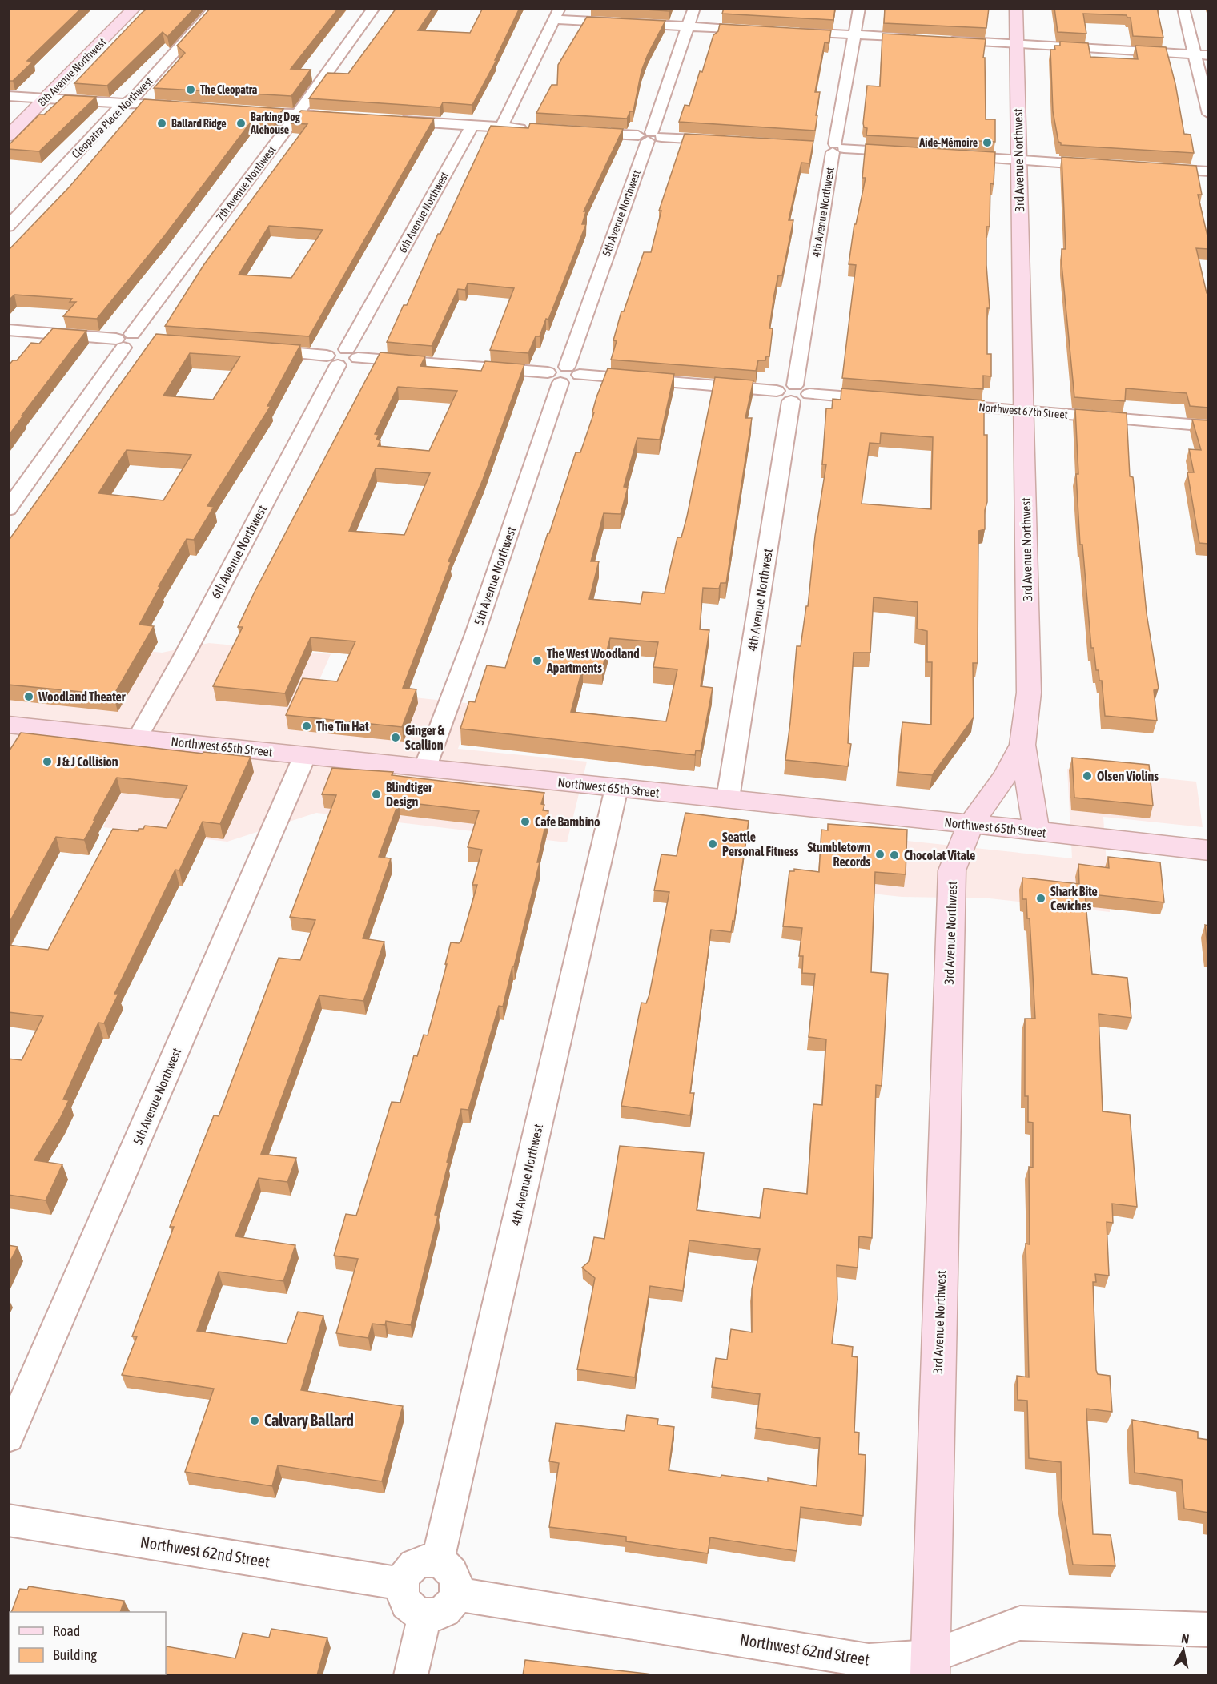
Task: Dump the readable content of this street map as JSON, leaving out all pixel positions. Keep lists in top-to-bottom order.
{
  "streets": {
    "street": [
      "8th Avenue Northwest",
      "Cleopatra Place Northwest",
      "3rd Avenue Northwest",
      "7th Avenue Northwest",
      "6th Avenue Northwest",
      "4th Avenue Northwest",
      "5th Avenue Northwest",
      "Northwest 67th Street",
      "Northwest 65th Street",
      "Northwest 62nd Street"
    ]
  },
  "crossings": [
    ["3rd Avenue Northwest", "Northwest 67th Street"],
    ["3rd Avenue Northwest", "Northwest 65th Street"],
    ["3rd Avenue Northwest", "Northwest 62nd Street"],
    ["6th Avenue Northwest", "Northwest 65th Street"],
    ["4th Avenue Northwest", "Northwest 65th Street"],
    ["4th Avenue Northwest", "Northwest 62nd Street"],
    ["5th Avenue Northwest", "Northwest 65th Street"]
  ],
  "places": [
    "The Cleopatra",
    "Ballard Ridge",
    "Barking Dog Alehouse",
    "Aide-Mémoire",
    "The West Woodland Apartments",
    "Woodland Theater",
    "The Tin Hat",
    "Ginger & Scallion",
    "J & J Collision",
    "Olsen Violins",
    "Blindtiger Design",
    "Cafe Bambino",
    "Seattle Personal Fitness",
    "Stumbletown Records",
    "Chocolat Vitale",
    "Shark Bite Ceviches",
    "Calvary Ballard"
  ],
  "legend": ["Road", "Building"],
  "north": "top"
}
